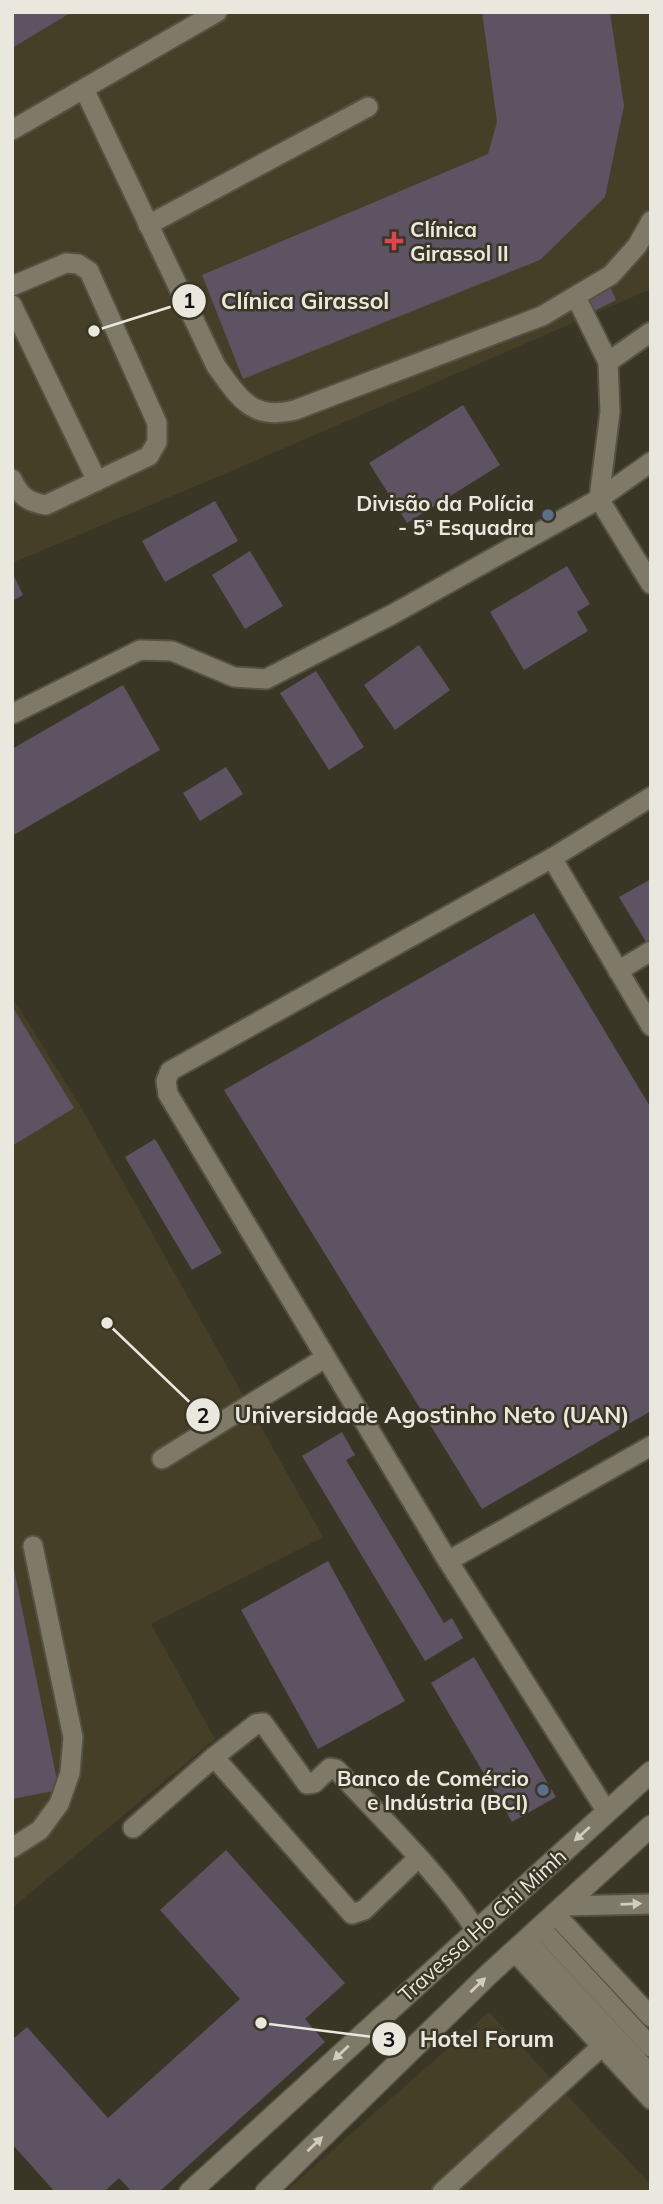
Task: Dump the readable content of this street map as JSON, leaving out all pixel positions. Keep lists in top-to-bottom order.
{
  "streets": {
    "street": ["Travessa Ho Chi Mimh"]
  },
  "places": {
    "health": ["Clínica Girassol II"],
    "other": [
      "Clínica Girassol",
      "Divisão da Polícia - 5ª Esquadra",
      "Universidade Agostinho Neto (UAN)",
      "Banco de Comércio e Indústria (BCI)",
      "Hotel Forum"
    ]
  }
}
